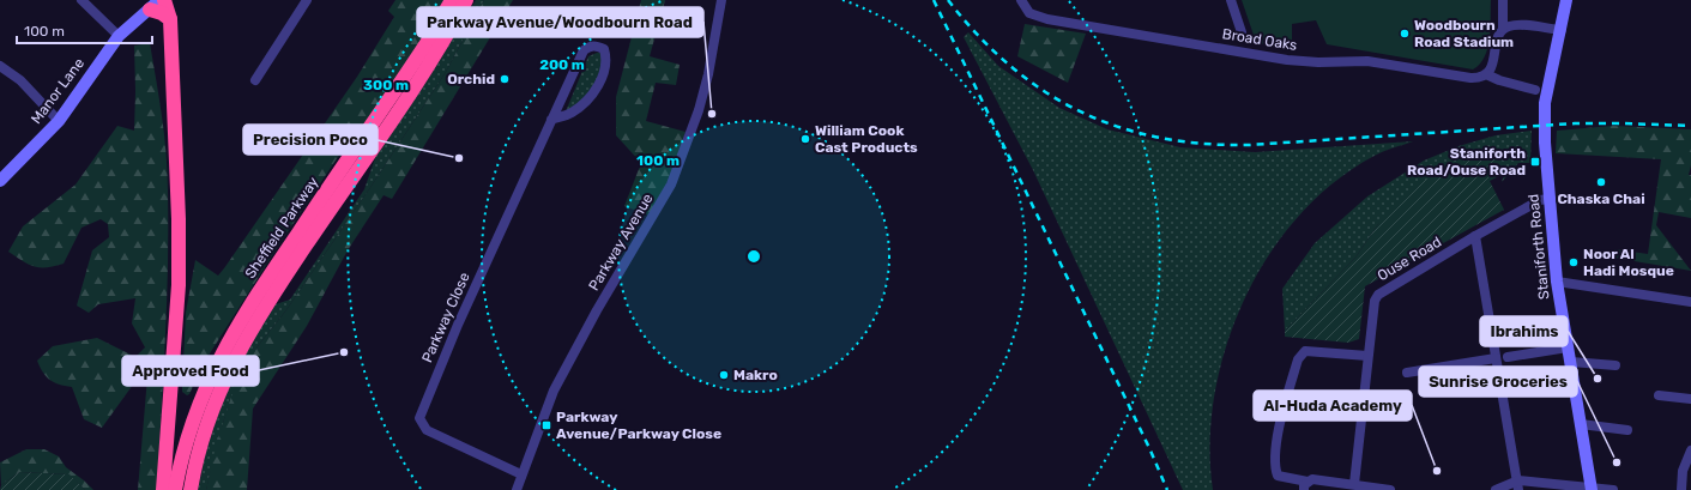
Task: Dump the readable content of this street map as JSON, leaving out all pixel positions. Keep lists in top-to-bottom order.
{
  "streets": {
    "highway": ["Sheffield Parkway"],
    "main road": ["Manor Lane", "Staniforth Road"],
    "street": [
      "Broad Oaks",
      "Parkway Avenue",
      "Ouse Road",
      "Parkway Close"
    ]
  },
  "crossings": [
    ["Parkway Avenue", "Parkway Close"],
    ["Staniforth Road", "Ouse Road"]
  ],
  "places": {
    "other": [
      "Woodbourn Road Stadium",
      "Orchid",
      "Parkway Avenue/Woodbourn Road",
      "William Cook Cast Products",
      "Precision Poco",
      "Chaska Chai",
      "Noor Al Hadi Mosque",
      "Approved Food",
      "Makro",
      "Ibrahims",
      "Sunrise Groceries",
      "Al-Huda Academy"
    ],
    "transit": ["Staniforth Road/Ouse Road", "Parkway Avenue/Parkway Close"]
  },
  "scale_bar": "100 m",
  "rings": ["200 m", "300 m", "100 m"]
}
